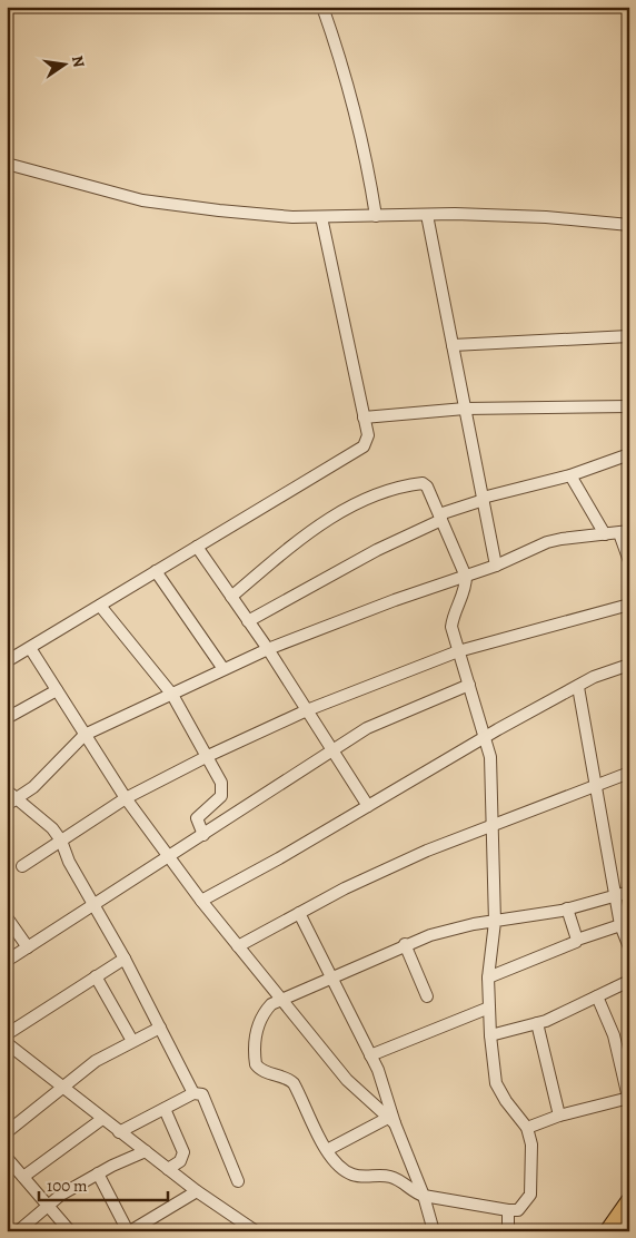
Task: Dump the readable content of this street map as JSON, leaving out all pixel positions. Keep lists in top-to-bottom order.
{
  "scale_bar": "100 m",
  "north": "right"
}
